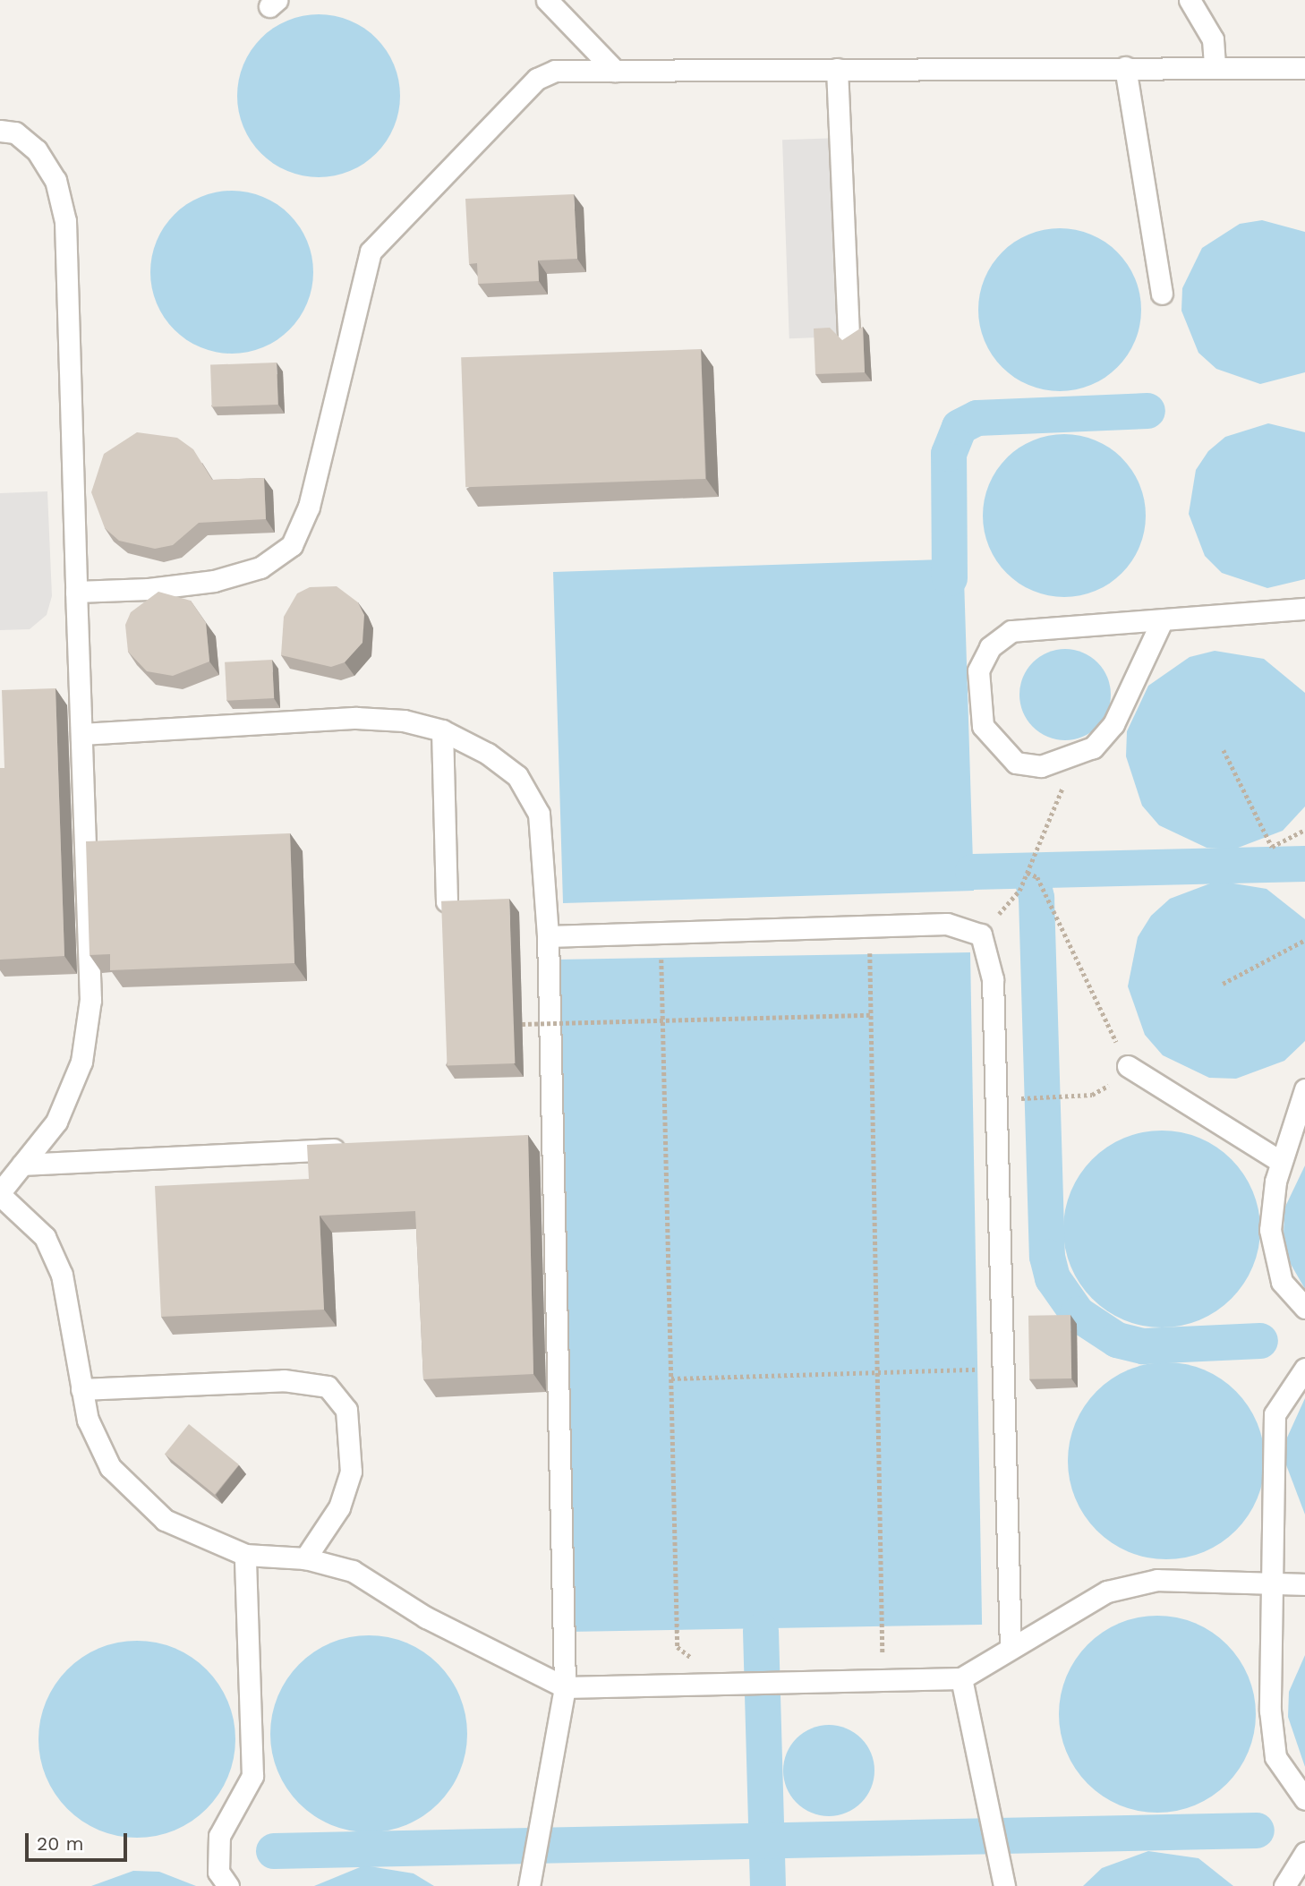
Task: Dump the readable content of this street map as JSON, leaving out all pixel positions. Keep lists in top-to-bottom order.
{
  "scale_bar": "20 m"
}
